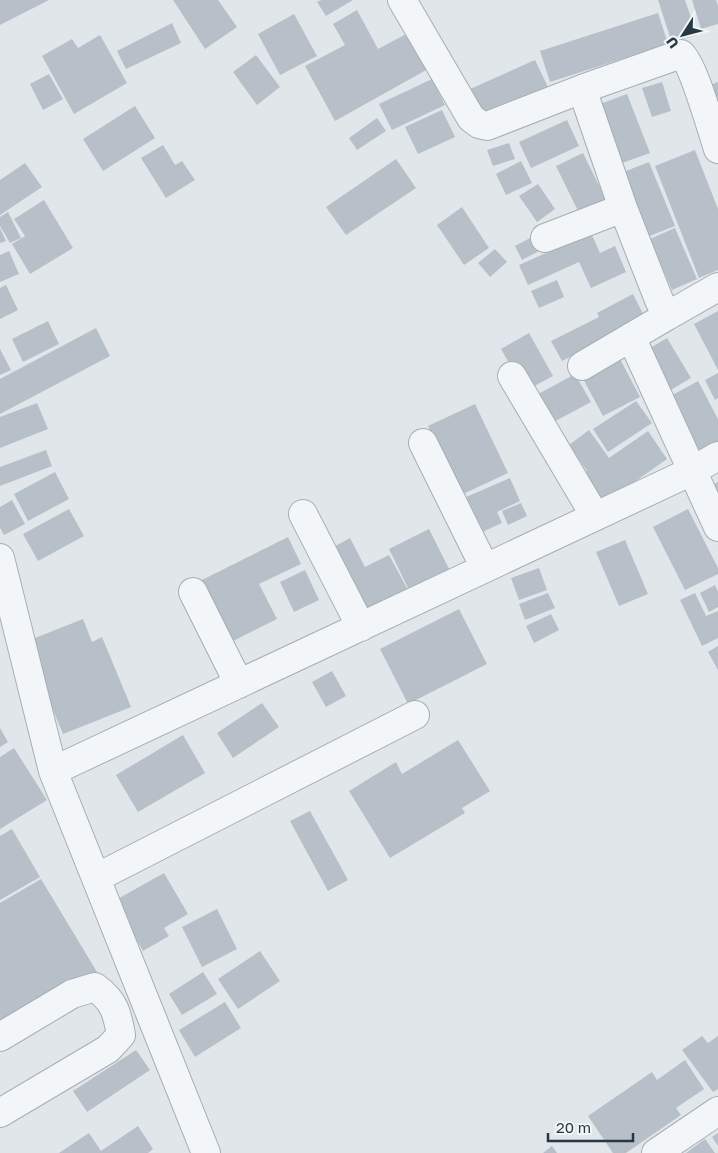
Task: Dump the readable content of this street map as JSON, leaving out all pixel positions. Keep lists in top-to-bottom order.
{
  "scale_bar": "20 m",
  "north": "bottom left"
}
